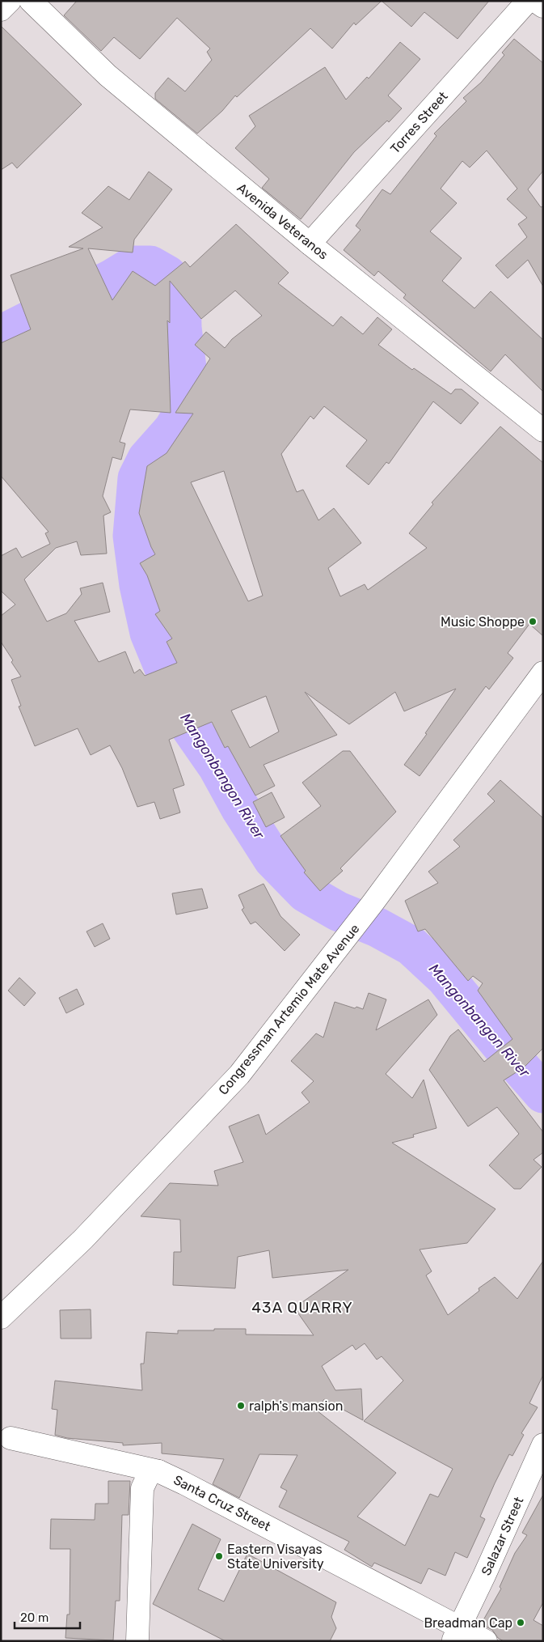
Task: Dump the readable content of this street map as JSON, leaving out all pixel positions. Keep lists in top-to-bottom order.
{
  "streets": {
    "main road": [
      "Torres Street",
      "Avenida Veteranos",
      "Congressman Artemio Mate Avenue",
      "Santa Cruz Street",
      "Salazar Street"
    ]
  },
  "crossings": [
    ["Torres Street", "Avenida Veteranos"],
    ["Santa Cruz Street", "Salazar Street"]
  ],
  "districts": ["43A QUARRY"],
  "water": ["Mangonbangon River"],
  "places": [
    "Music Shoppe",
    "ralph's mansion",
    "Eastern Visayas State University",
    "Breadman Cap"
  ],
  "scale_bar": "20 m"
}
